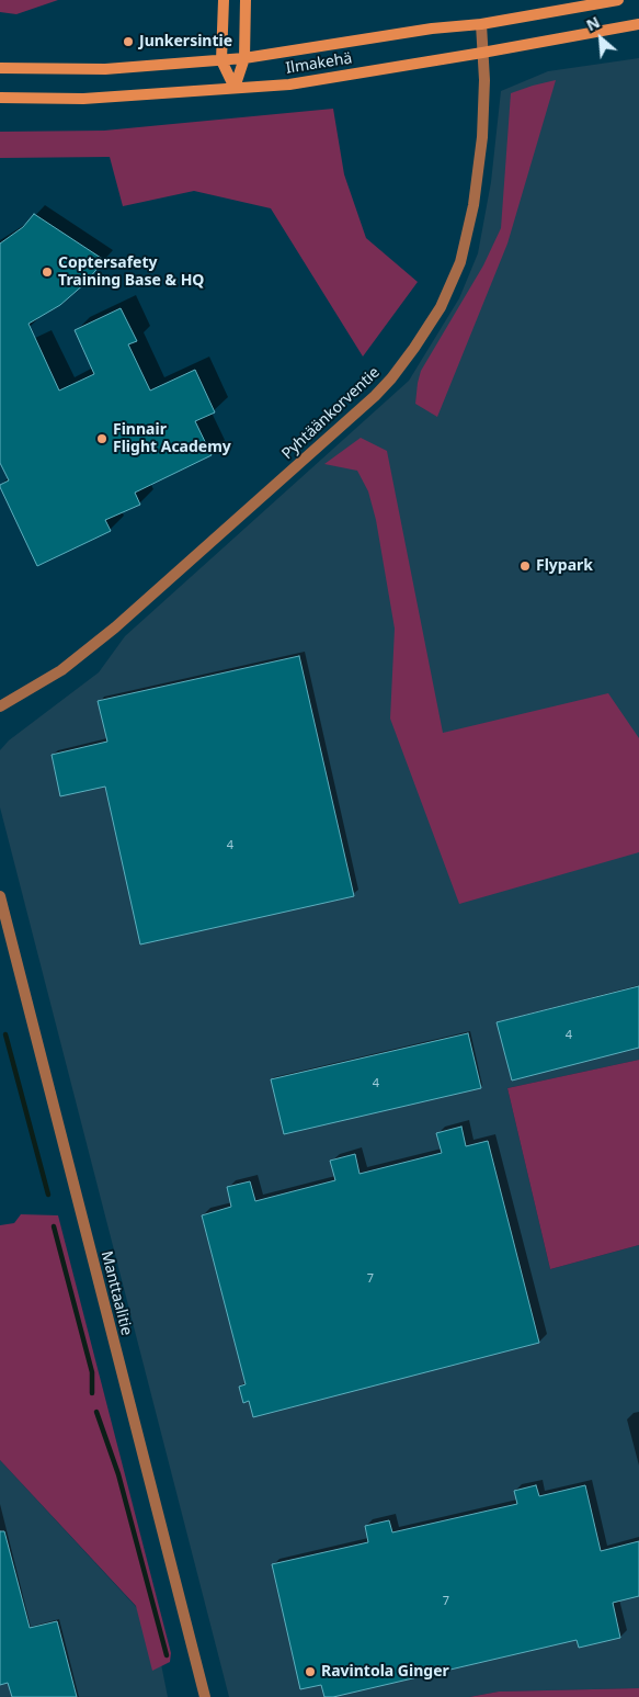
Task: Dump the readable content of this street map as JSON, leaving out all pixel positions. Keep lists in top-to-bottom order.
{
  "streets": {
    "main road": ["Ilmakehä"],
    "street": ["Pyhtäänkorventie", "Manttaalitie"]
  },
  "crossings": [
    ["Ilmakehä", "Pyhtäänkorventie"]
  ],
  "places": [
    "Junkersintie",
    "Coptersafety Training Base & HQ",
    "Finnair Flight Academy",
    "Flypark",
    "Ravintola Ginger"
  ],
  "house_numbers": [
    "4",
    "4",
    "4",
    "7",
    "7"
  ],
  "north": "top left"
}
